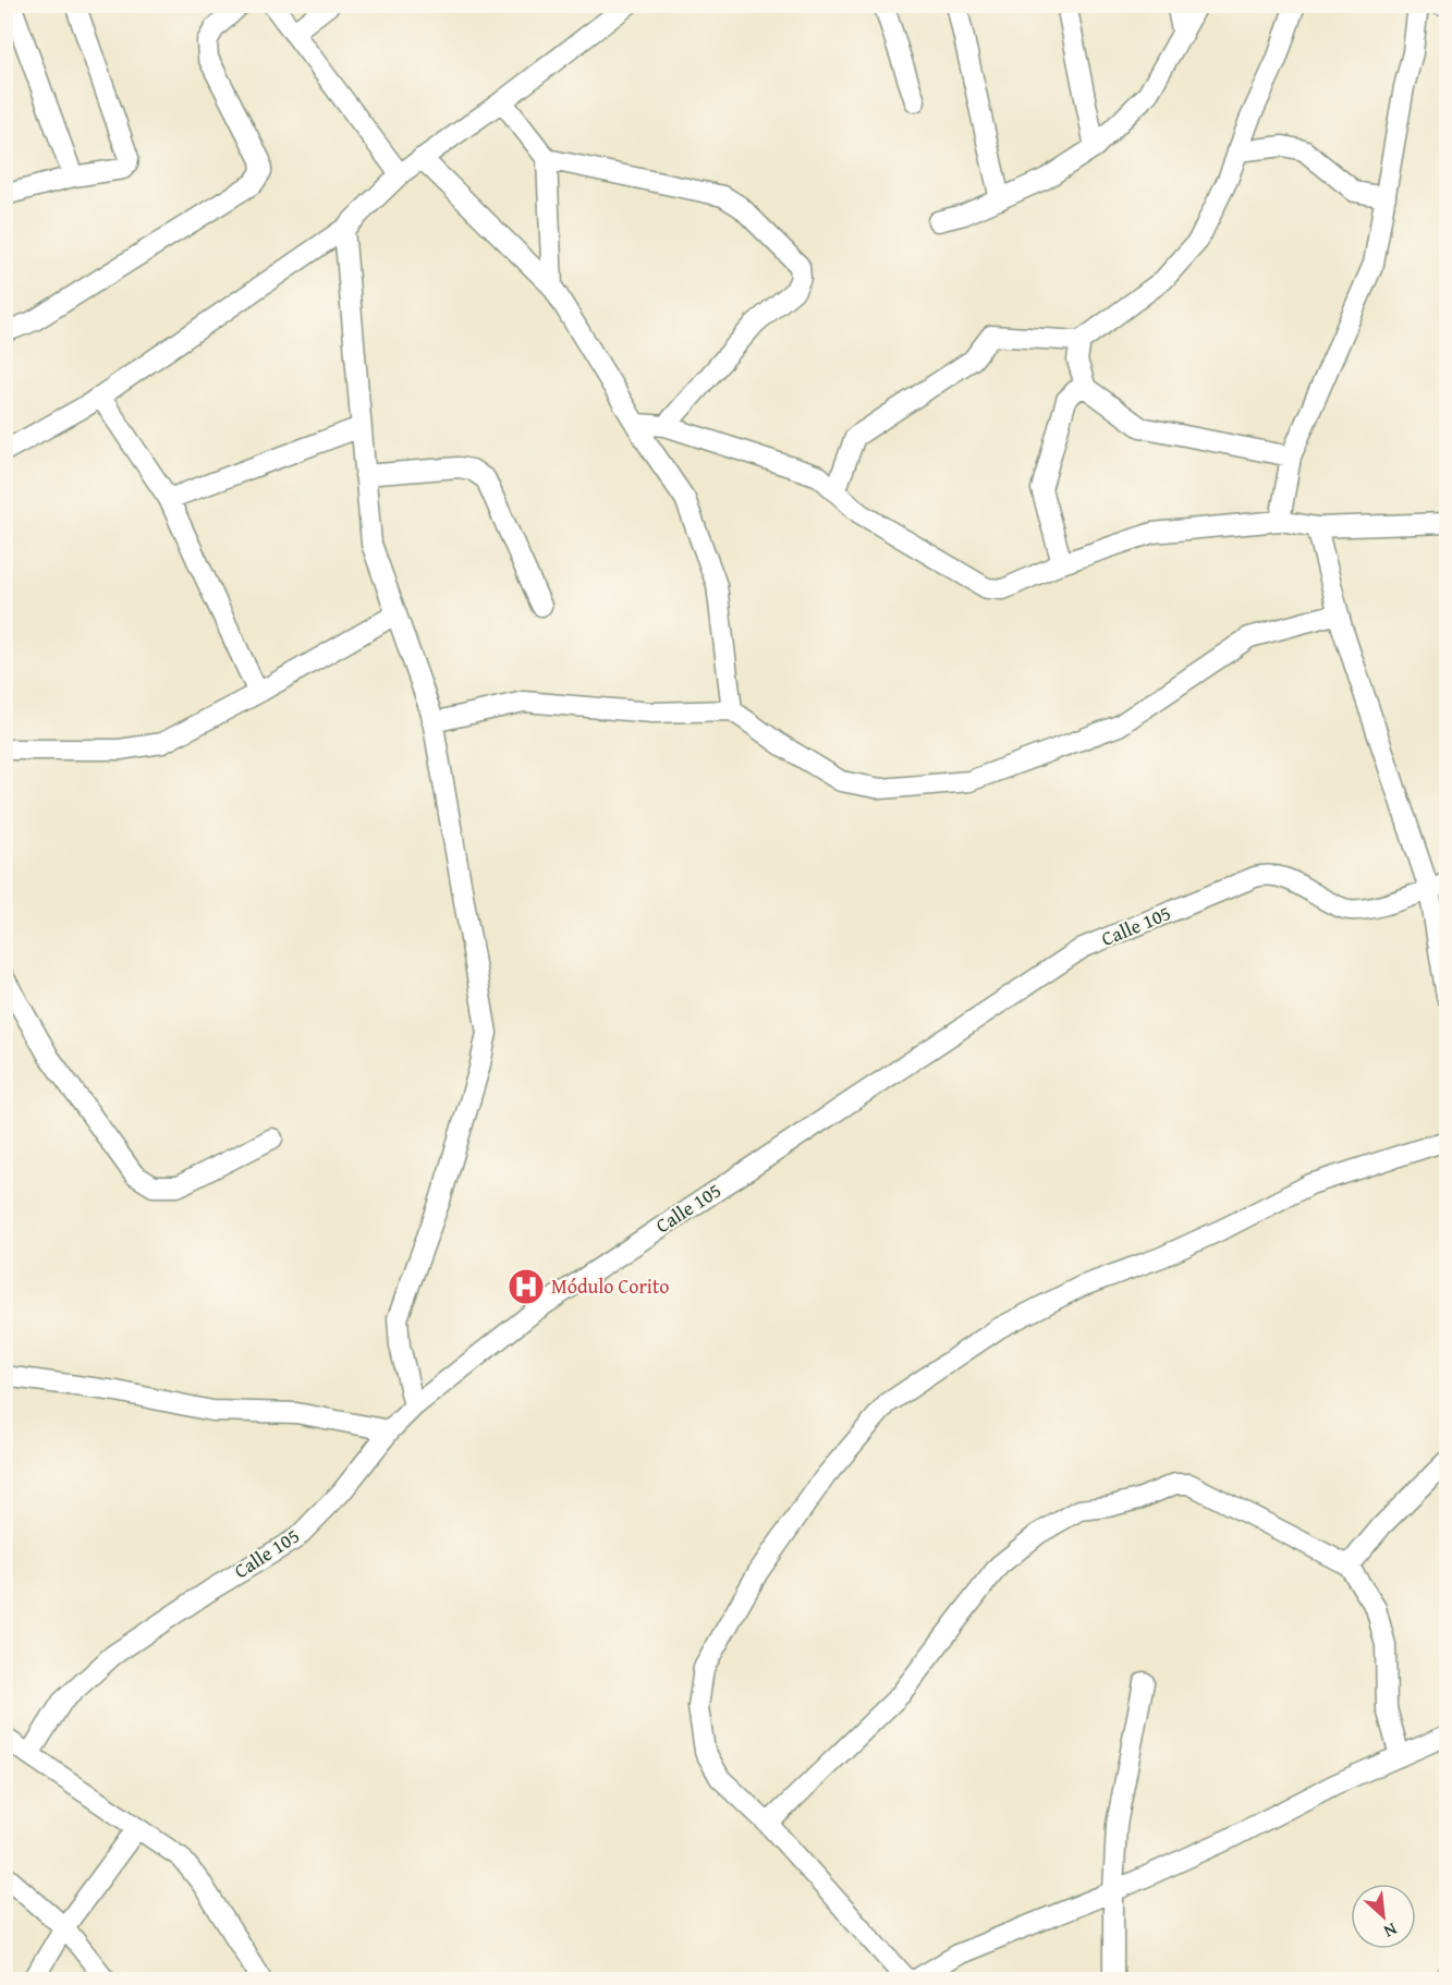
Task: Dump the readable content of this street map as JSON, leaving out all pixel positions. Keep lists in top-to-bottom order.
{
  "streets": {
    "street": ["Calle 105"]
  },
  "places": {
    "hospital": ["Módulo Corito"]
  },
  "north": "bottom right"
}
